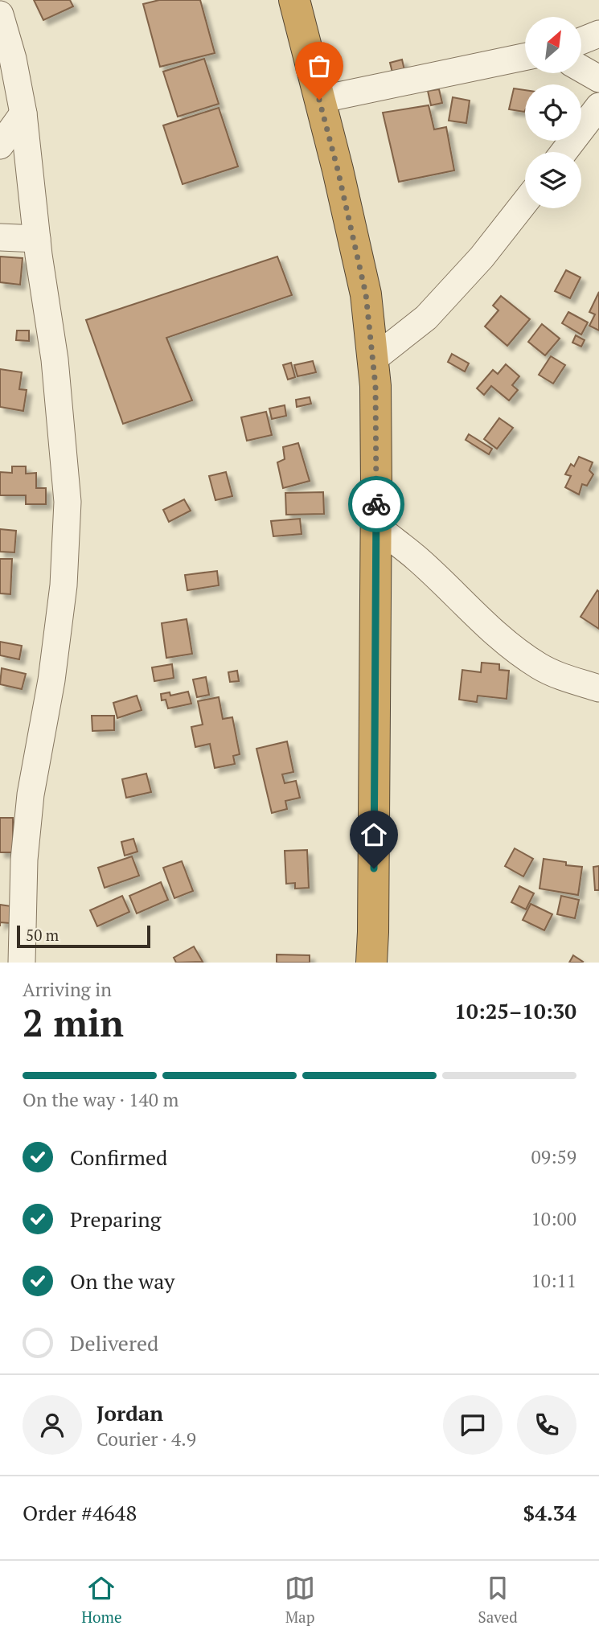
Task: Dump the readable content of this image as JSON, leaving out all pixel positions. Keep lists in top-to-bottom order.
{
  "scale_bar": "50 m",
  "north": "top right",
  "page": {
    "scale": "50 m",
    "heading": ["2 min", "Arriving in", "10:25–10:30"],
    "panel": [
      "Jordan",
      "Courier · 4.9",
      "Order #4648",
      "$4.34"
    ],
    "bar": "On the way · 140 m",
    "list": [
      ["Confirmed", "09:59"],
      ["Preparing", "10:00"],
      ["On the way", "10:11"],
      "Delivered"
    ],
    "tabs": ["Home", "Map", "Saved"]
  }
}
